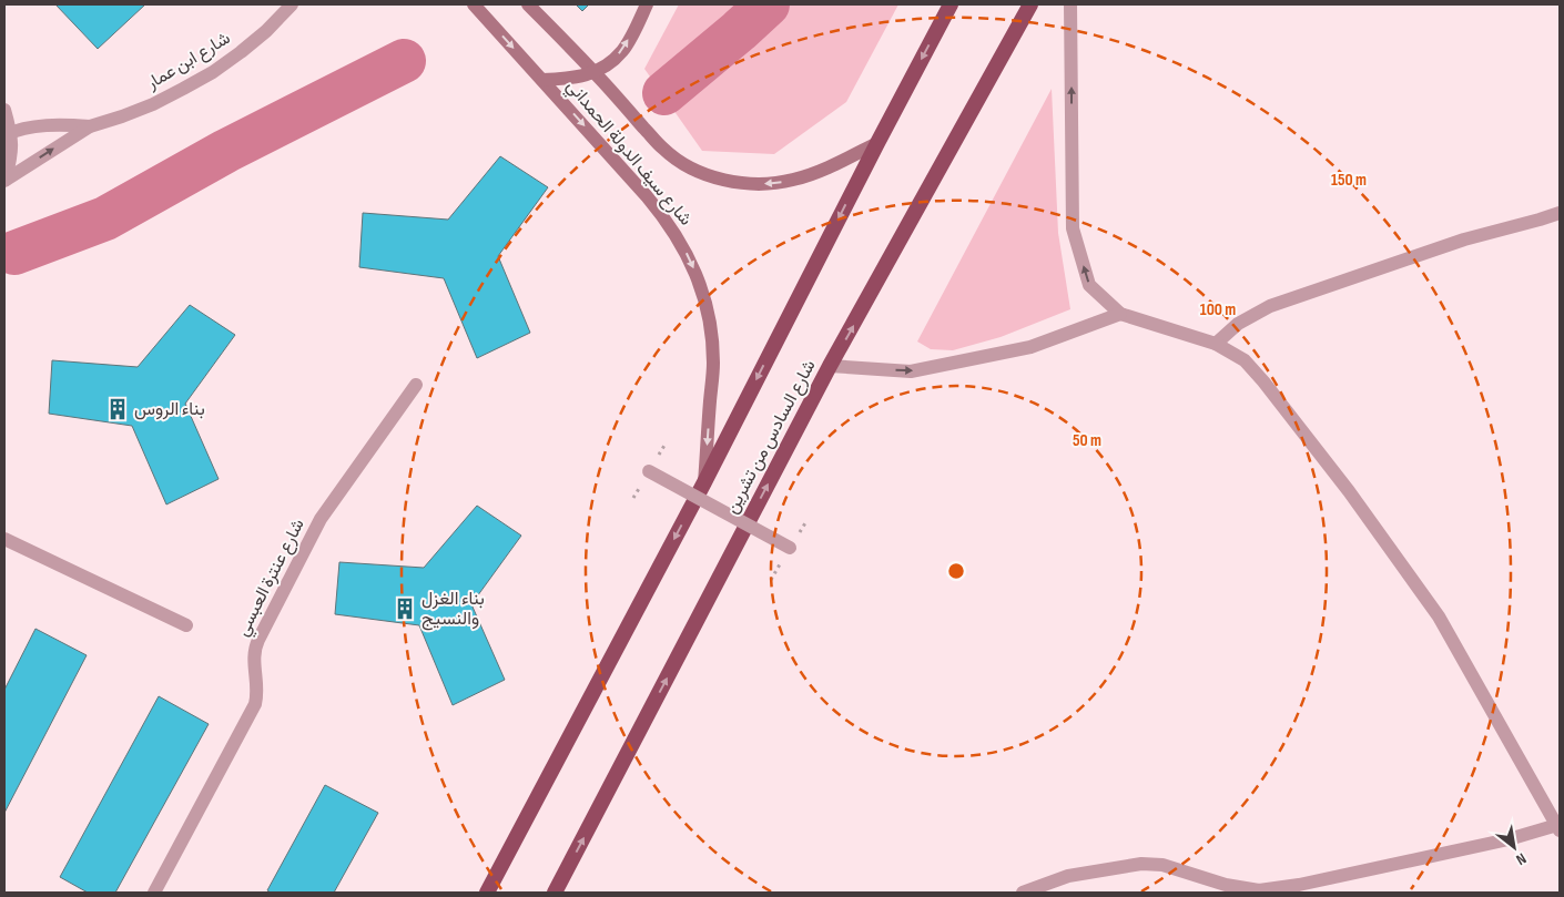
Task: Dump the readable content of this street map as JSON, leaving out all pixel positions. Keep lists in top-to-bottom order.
{
  "streets": {
    "highway": ["شارع السادس من تشرين"],
    "main road": ["شارع سيف الدولة الحمداني"],
    "street": ["شارع ابن عمار", "شارع عنترة العبسي"]
  },
  "places": {
    "building": ["بناء الروس", "بناء الغزل والنسيج"]
  },
  "north": "bottom right",
  "rings": ["150 m", "100 m", "50 m"]
}
